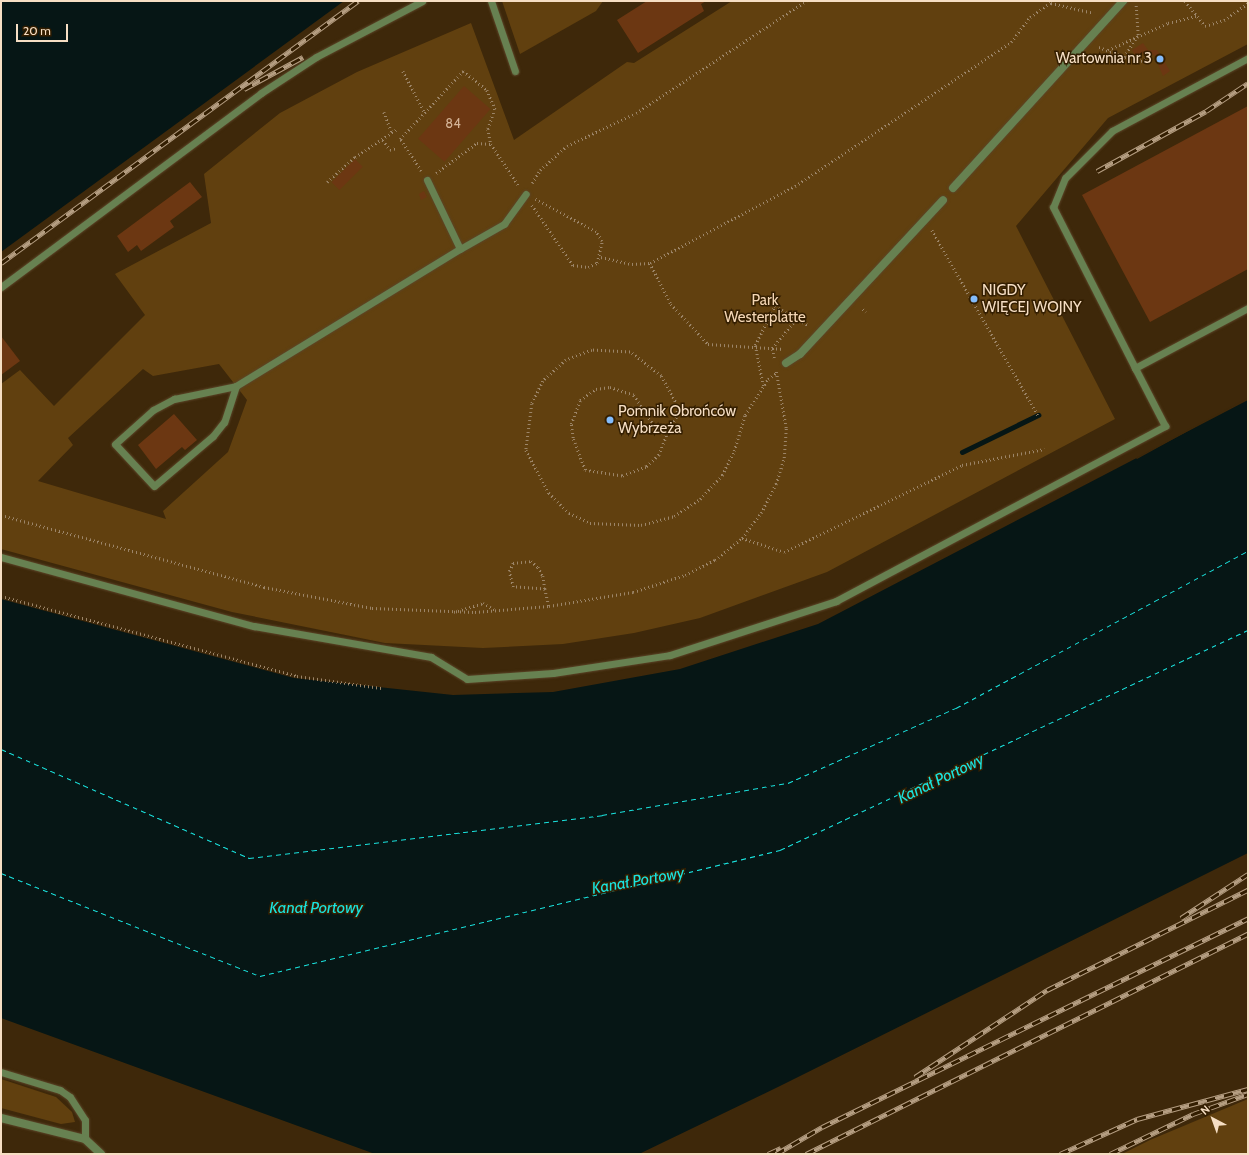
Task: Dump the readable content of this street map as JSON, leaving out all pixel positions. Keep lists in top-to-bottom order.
{
  "water": ["Kanał Portowy"],
  "parks": ["Park Westerplatte"],
  "places": ["Wartownia nr 3", "NIGDY WIĘCEJ WOJNY", "Pomnik Obrońców Wybrzeża"],
  "house_numbers": ["84"],
  "scale_bar": "20 m",
  "north": "top left"
}
